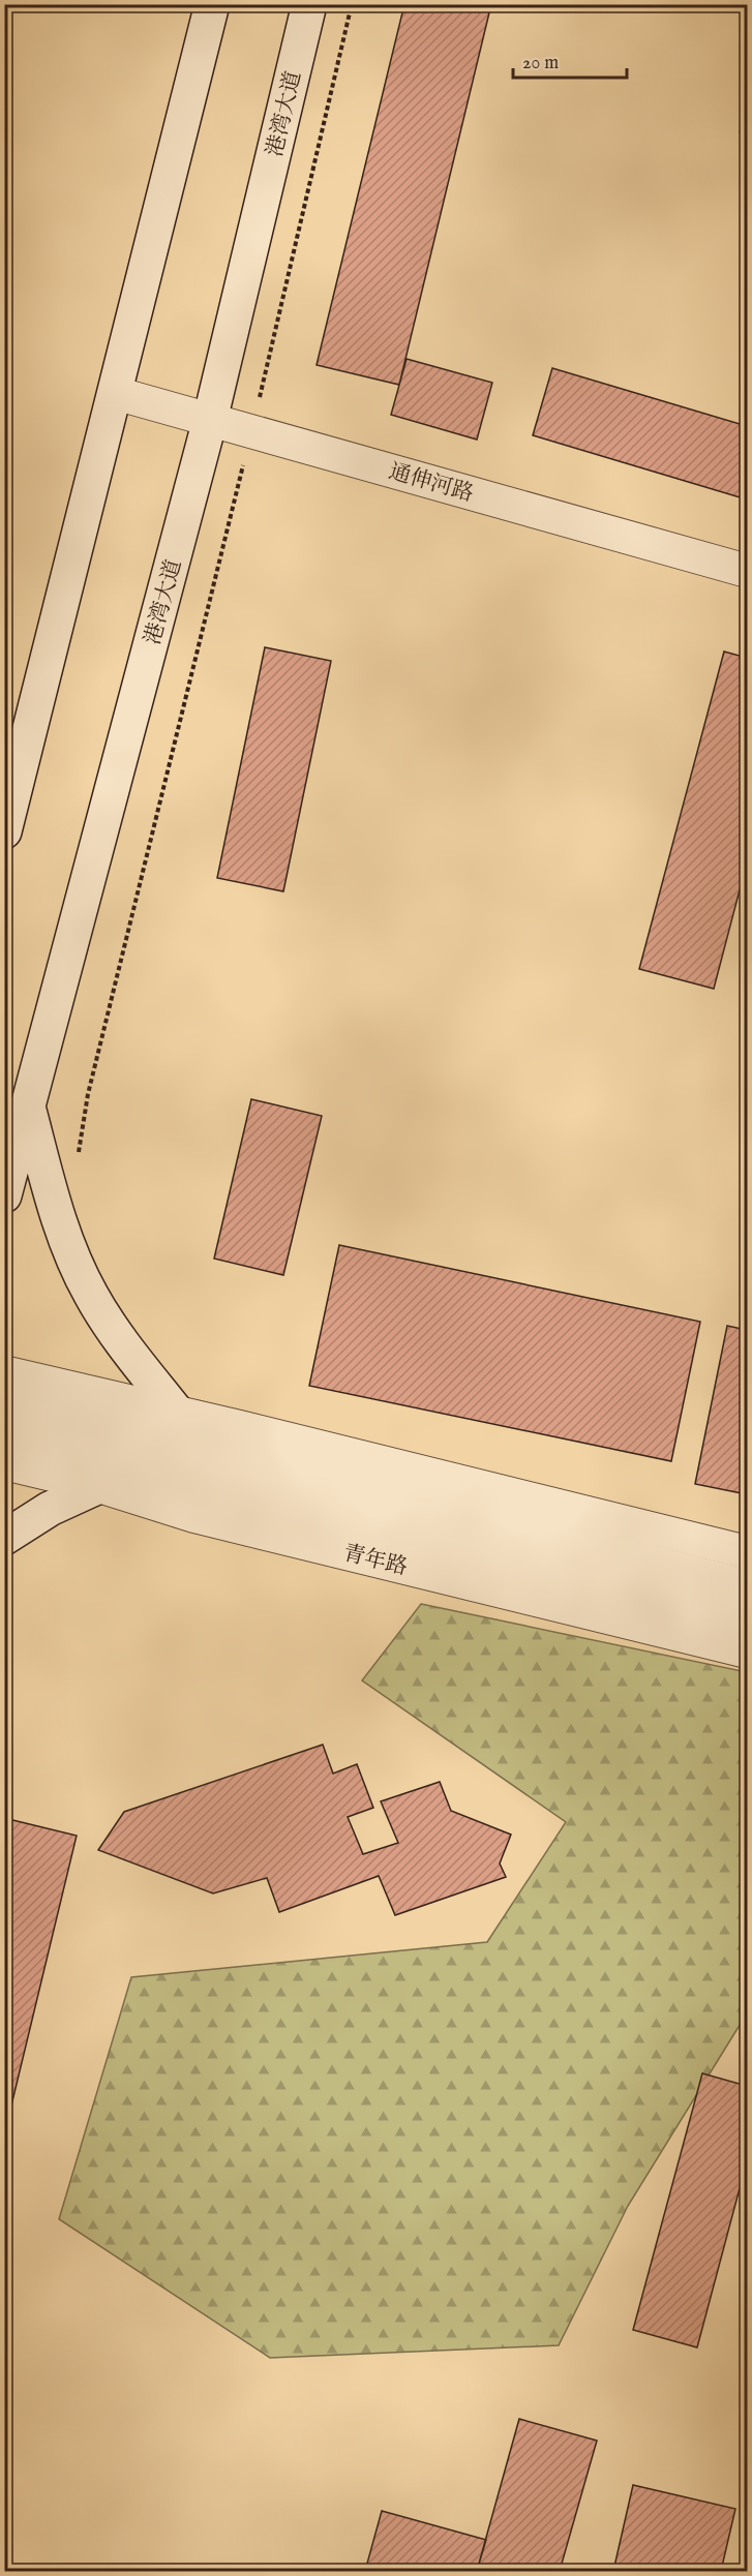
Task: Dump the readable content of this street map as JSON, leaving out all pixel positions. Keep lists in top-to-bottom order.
{
  "streets": {
    "main road": ["港湾大道", "青年路"],
    "street": ["通伸河路"]
  },
  "crossings": [
    ["港湾大道", "通伸河路"]
  ],
  "scale_bar": "20 m"
}
